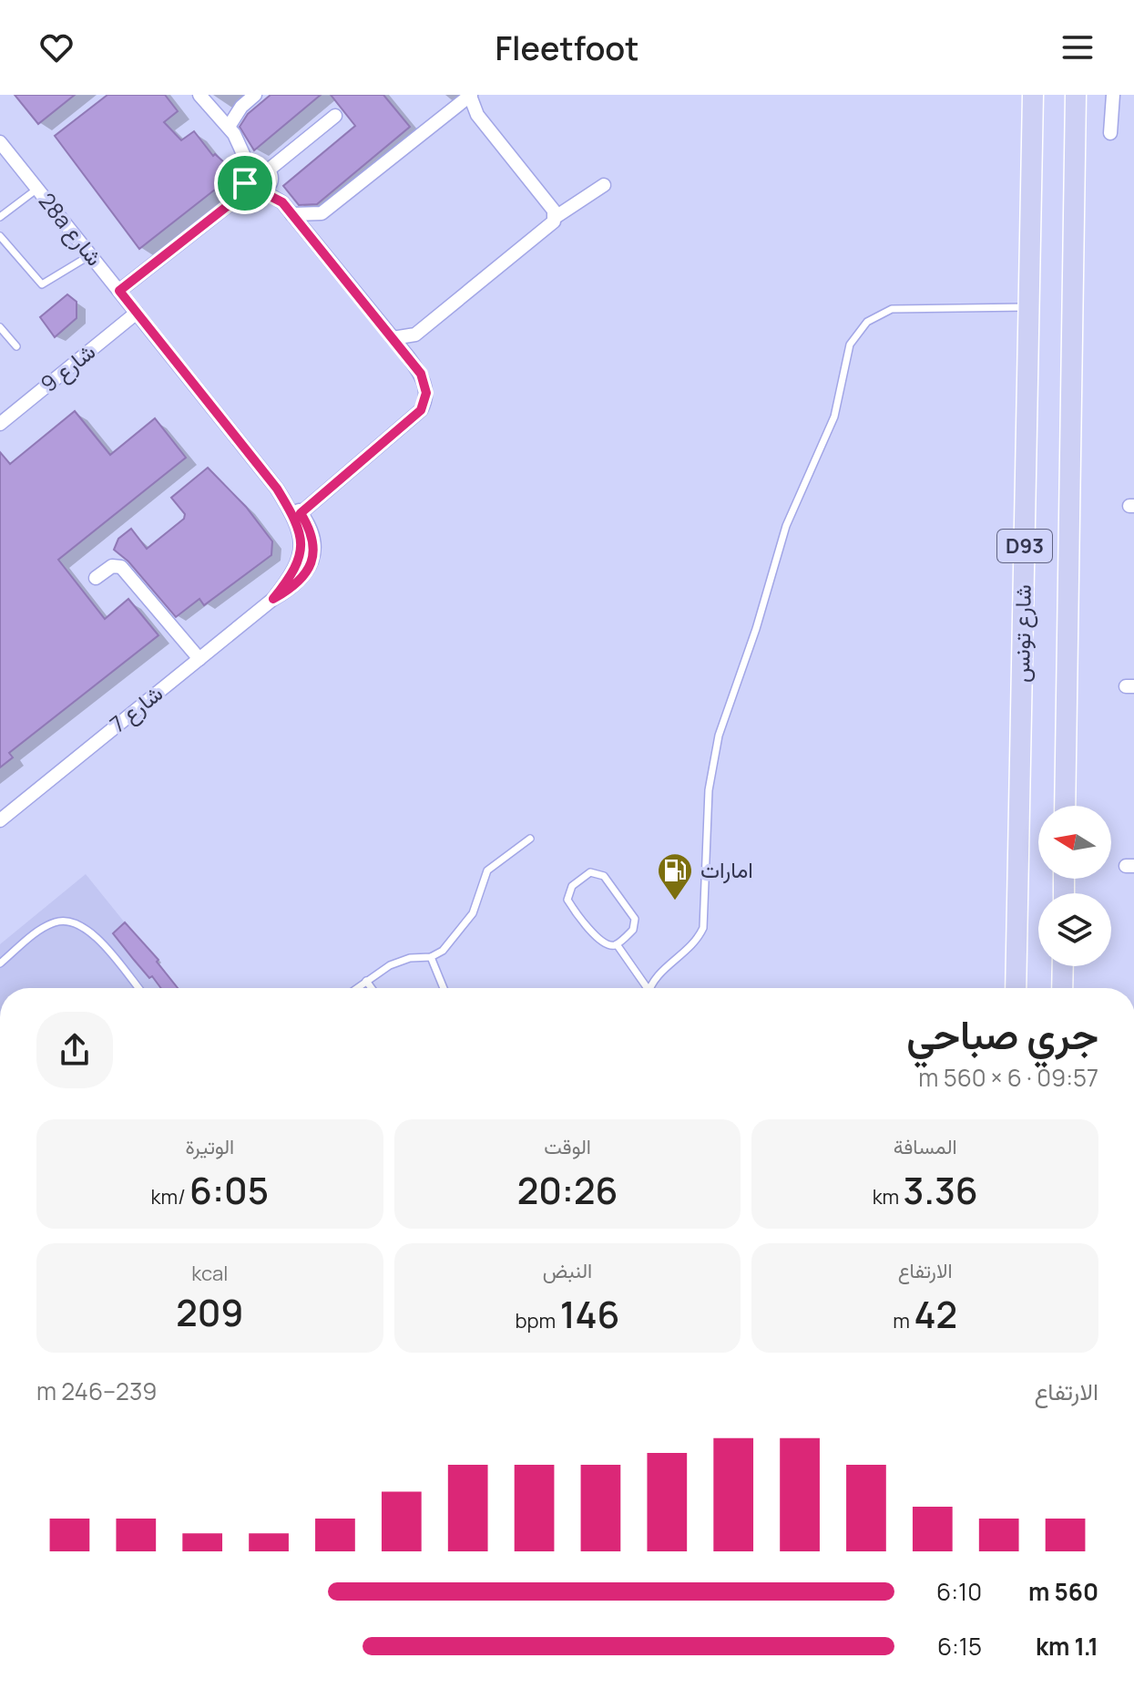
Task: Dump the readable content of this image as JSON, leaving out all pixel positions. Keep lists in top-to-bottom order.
{
  "streets": {
    "main road": ["D93", "شارع تونس"],
    "street": ["28a شارع", "شارع 9", "شارع 7"]
  },
  "crossings": [
    ["28a شارع", "شارع 9"],
    ["28a شارع", "شارع 7"]
  ],
  "places": {
    "fuel station": ["امارات"]
  },
  "north": "left",
  "page": {
    "header": "Fleetfoot",
    "heading": ["جري صباحي", "09:57 · 6 × 560 m"],
    "stats": [
      ["المسافة", "3.36 km"],
      ["الوقت", "20:26"],
      ["الوتيرة", "6:05 /km"],
      ["الارتفاع", "42 m"],
      ["النبض", "146 bpm"],
      ["kcal", "209"]
    ],
    "chart": ["الارتفاع", "239–246 m"],
    "list": [
      {
        "name": "560 m",
        "note": "6:10"
      },
      {
        "name": "1.1 km",
        "note": "6:15"
      }
    ]
  }
}
